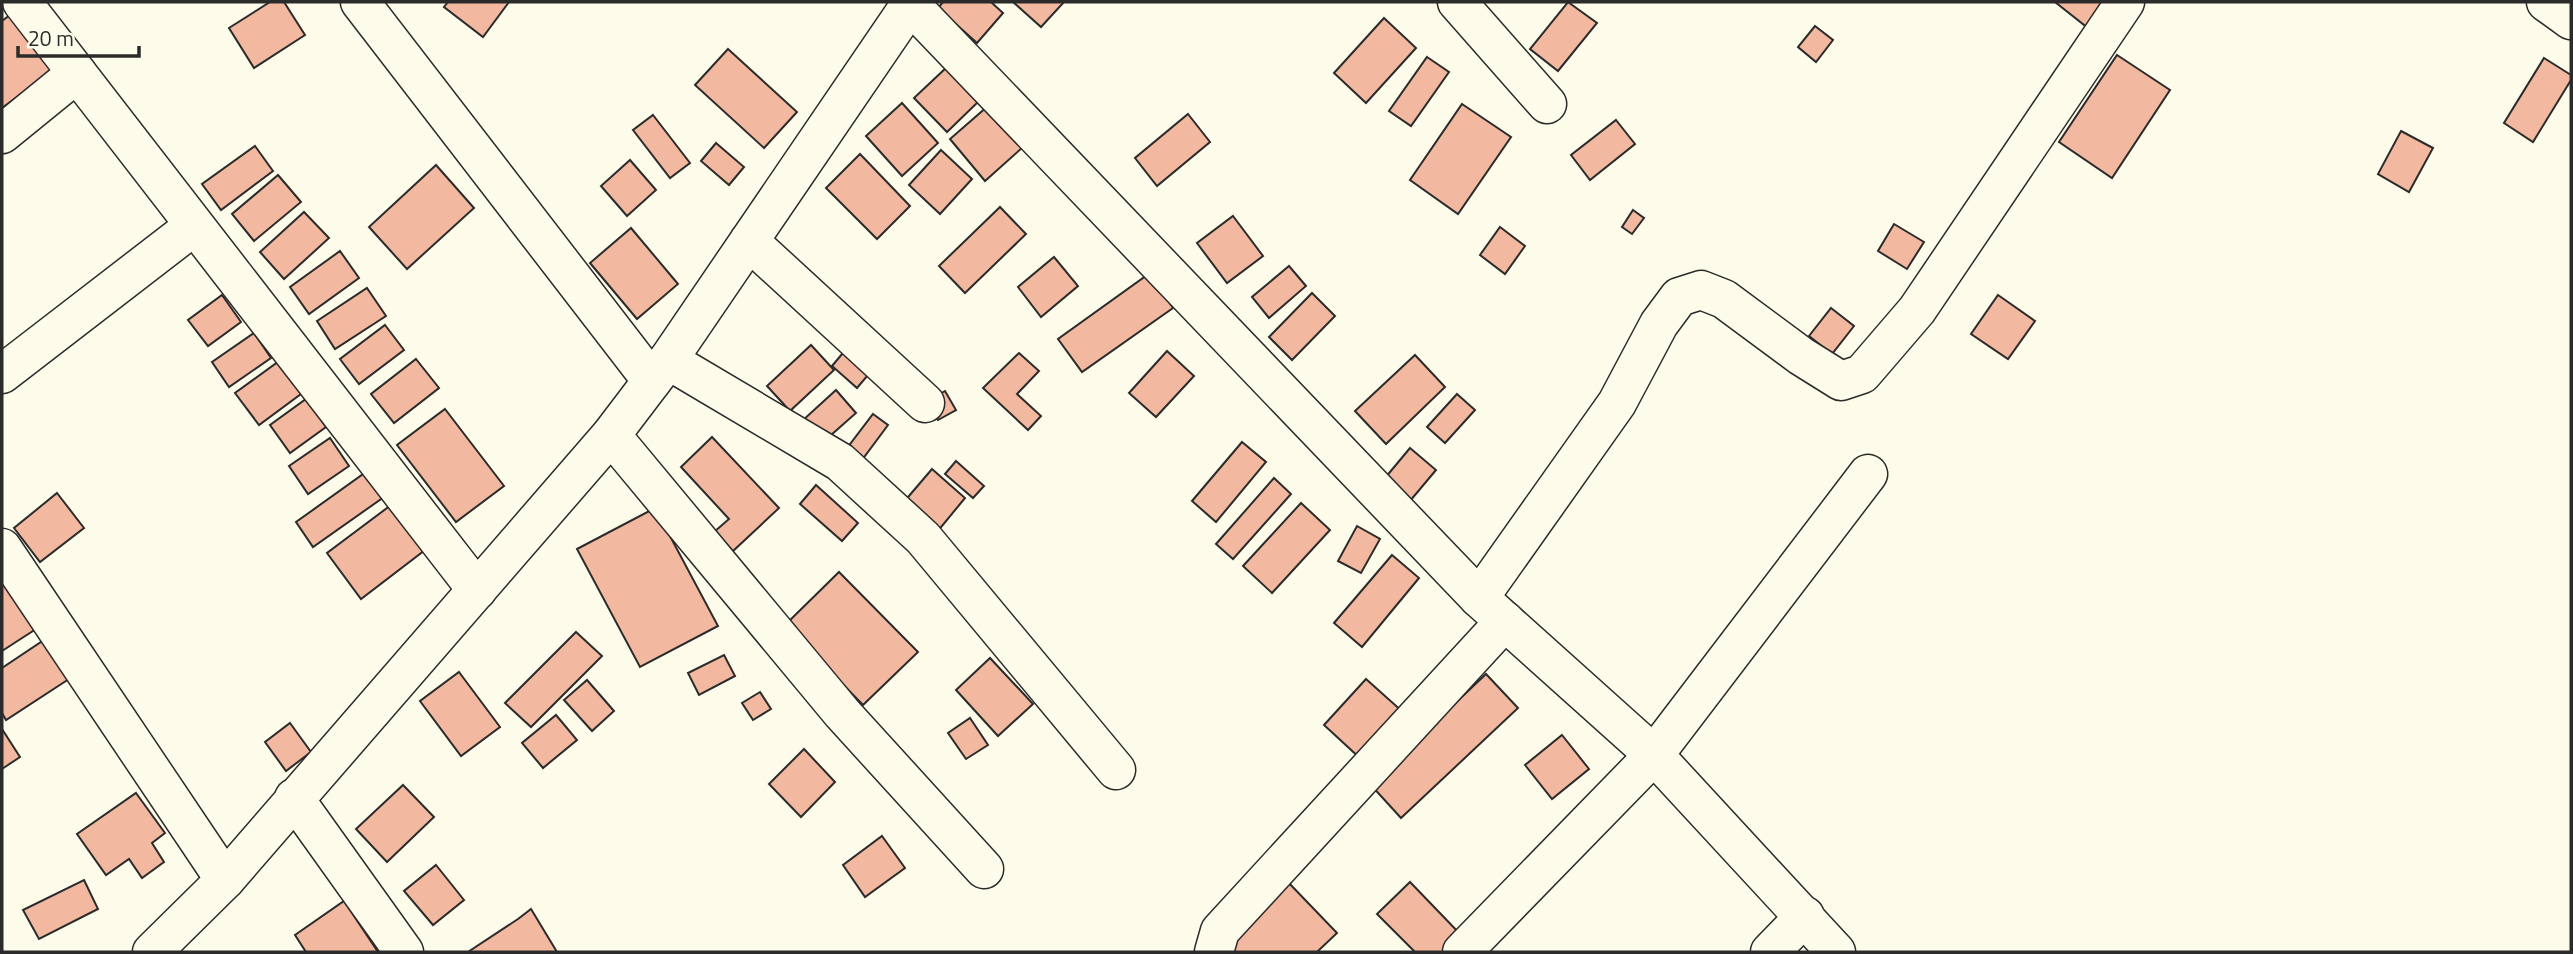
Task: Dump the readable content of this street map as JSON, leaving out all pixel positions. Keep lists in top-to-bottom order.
{
  "scale_bar": "20 m"
}
